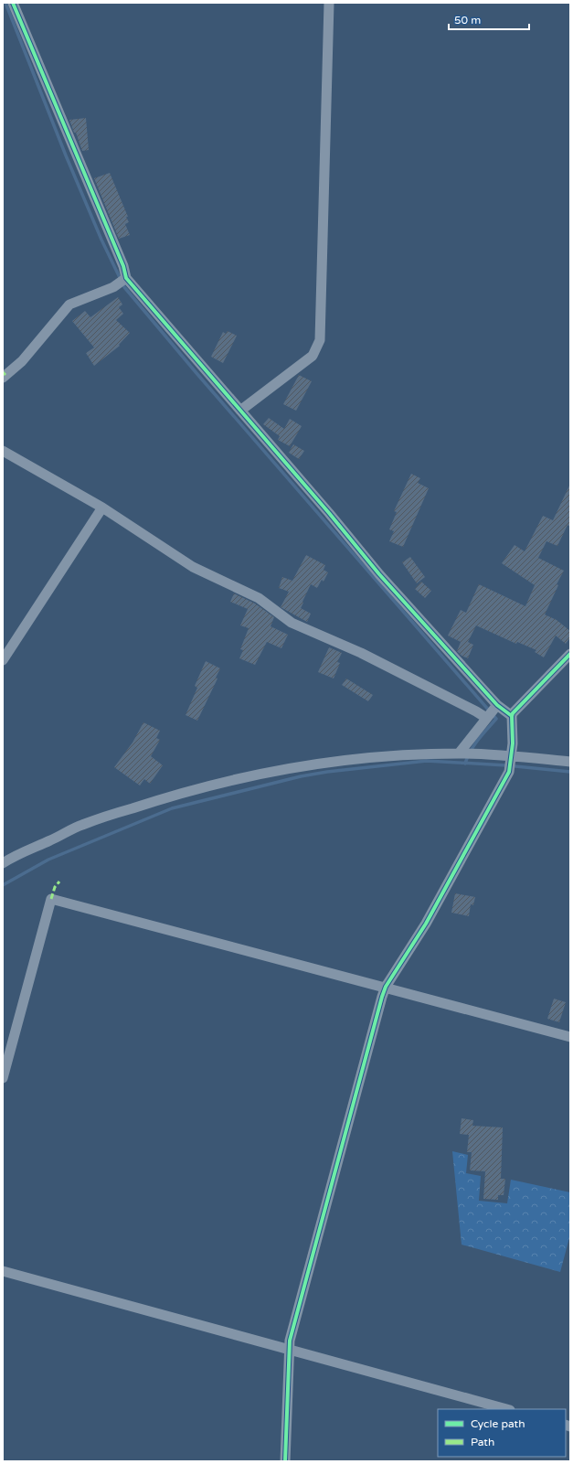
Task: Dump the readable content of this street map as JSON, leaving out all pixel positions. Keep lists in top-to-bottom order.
{
  "legend": ["Cycle path", "Path"],
  "scale_bar": "50 m"
}
